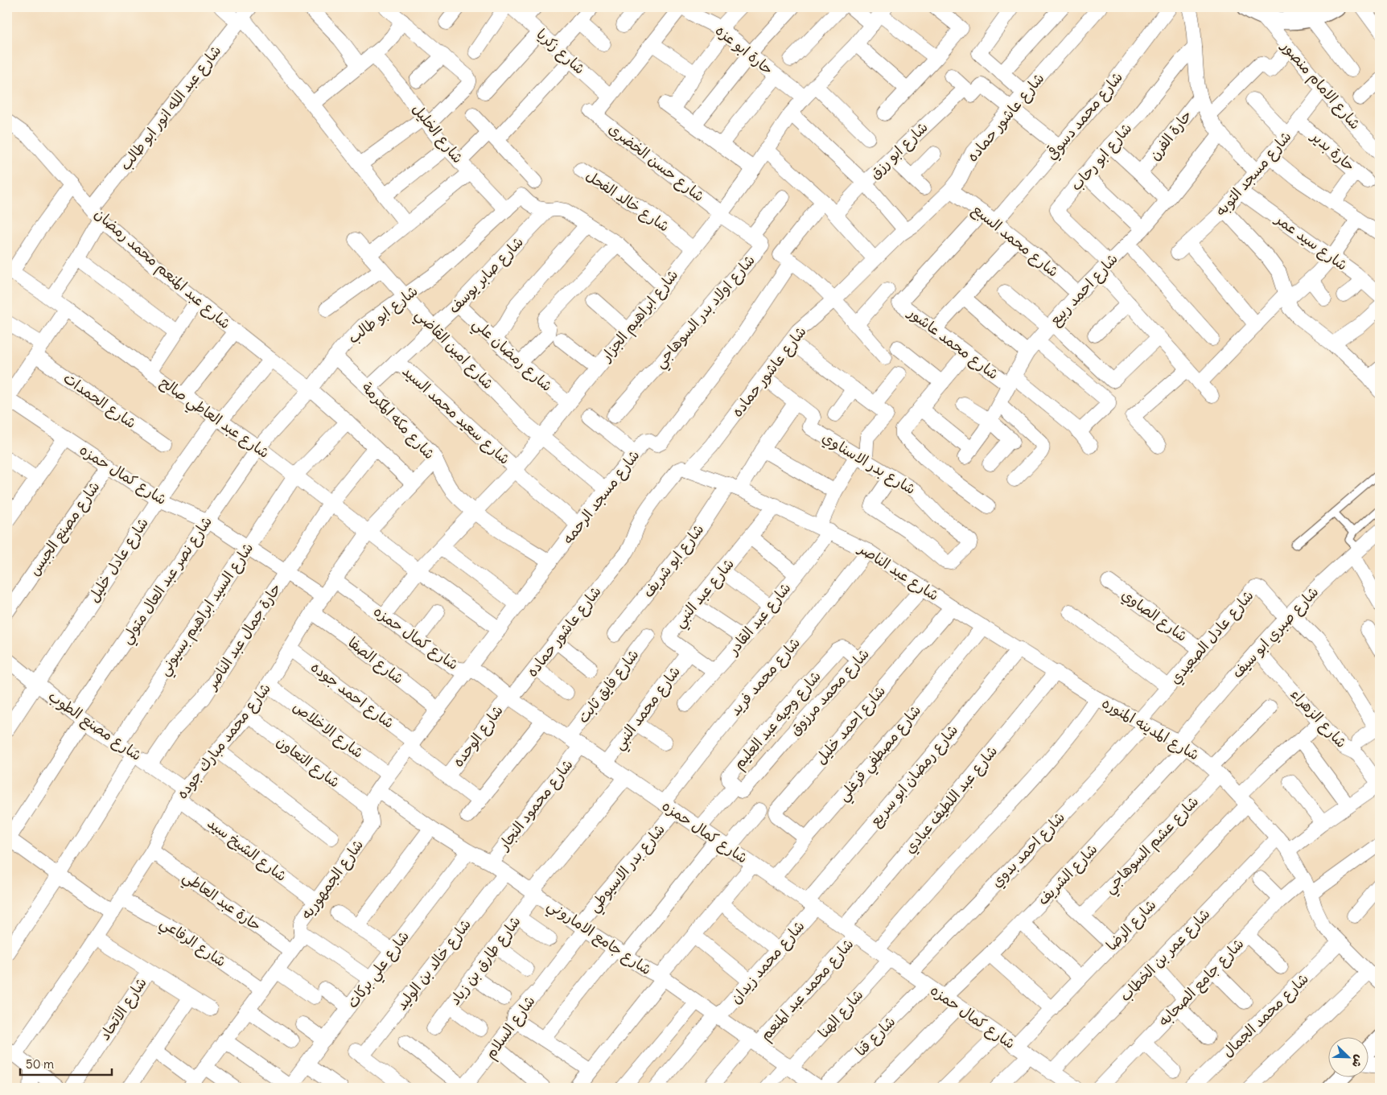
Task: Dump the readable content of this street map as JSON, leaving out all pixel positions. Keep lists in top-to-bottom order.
{
  "streets": {
    "street": [
      "حارة ابو عزه",
      "شارع زكريا",
      "شارع الامام منصور",
      "شارع عبد الله انور ابو طالب",
      "شارع محمد دسوقي",
      "شارع عاشور حماده",
      "شارع الخليل",
      "حارة الفرن",
      "شارع ابو رزق",
      "حارة بدير",
      "شارع ابو رحاب",
      "شارع حسن الخضرى",
      "شارع مسجد التوبه",
      "شارع خالد الفحل",
      "شارع محمد السبع",
      "شارع سيد عمر",
      "شارع عبد المنعم محمد رمضان",
      "شارع صابر يوسف",
      "شارع احمد ربيع",
      "شارع اولاد بدر السوهاجي",
      "شارع ابو طالب",
      "شارع ابراهيم الجزار",
      "شارع محمد عاشور",
      "شارع امين القاضي",
      "شارع رمضان علي",
      "شارع الحمدات",
      "شارع سعيد محمد السيد",
      "شارع عبد العاطي صالح",
      "شارع مكه المكرمة",
      "شارع بدر الاسناوي",
      "شارع كمال حمزه",
      "شارع مسجد الرحمه",
      "شارع مصنع الجبس",
      "شارع عادل خليل",
      "شارع ابو شريف",
      "شارع عبد الناصر",
      "شارع نصر عبد العال متولي",
      "شارع عبد النبي",
      "شارع السيد ابراهيم بسيوني",
      "شارع الصاوي",
      "شارع عبد القادر",
      "شارع صبري ابو سيف",
      "حارة جمال عبد الناصر",
      "شارع عادل الصعيدي",
      "شارع الصفا",
      "شارع محمد فريد",
      "شارع فايق ثابت",
      "شارع محمد مرزوق",
      "شارع احمد جوده",
      "شارع محمد النبي",
      "شارع الزهراء",
      "شارع وجيه عبد العليم",
      "شارع احمد خليل",
      "شارع مصنع الطوب",
      "شارع المدينه المنوره",
      "شارع الاخلاص",
      "شارع الوحده",
      "شارع محمد مبارك جوده",
      "شارع مصطفي فرغلي",
      "شارع التعاون",
      "شارع رمضان ابو سريع",
      "شارع عبد اللطيف عبادي",
      "شارع محمود النجار",
      "شارع عشم السوهاجي",
      "شارع الشيخ سيد",
      "شارع احمد بدوي",
      "شارع بدر الاسيوطي",
      "شارع الشريف",
      "شارع الجمهوريه",
      "حارة عبد العاطي",
      "شارع الرضا",
      "شارع جامع الاماروني",
      "شارع الرفاعي",
      "شارع عمر بن الخطاب",
      "شارع طارق بن زياد",
      "شارع محمد زيدان",
      "شارع خالد بن الوليد",
      "شارع علي بركات",
      "شارع جامع الصحابه",
      "شارع محمد عبد المنعم",
      "شارع الاتحاد",
      "شارع الهنا",
      "شارع محمد الجمال",
      "شارع السلام",
      "شارع قنا"
    ]
  },
  "crossings": [
    ["حارة ابو عزه", "شارع ابراهيم الجزار"],
    ["شارع زكريا", "شارع حسن الخضرى"],
    ["شارع الامام منصور", "شارع مسجد التوبه"],
    ["شارع عبد الله انور ابو طالب", "شارع عبد المنعم محمد رمضان"],
    ["شارع محمد دسوقي", "شارع محمد السبع"],
    ["شارع عاشور حماده", "شارع محمد السبع"],
    ["شارع عاشور حماده", "شارع بدر الاسناوي"],
    ["شارع عاشور حماده", "شارع كمال حمزه"],
    ["شارع عاشور حماده", "شارع عبد الناصر"],
    ["شارع عاشور حماده", "شارع الوحده"],
    ["شارع الخليل", "شارع ابو طالب"],
    ["حارة بدير", "شارع مسجد التوبه"],
    ["شارع ابو رحاب", "شارع احمد ربيع"],
    ["شارع حسن الخضرى", "شارع اولاد بدر السوهاجي"],
    ["شارع حسن الخضرى", "شارع ابراهيم الجزار"],
    ["شارع مسجد التوبه", "شارع سيد عمر"],
    ["شارع خالد الفحل", "شارع ابراهيم الجزار"],
    ["شارع محمد السبع", "شارع احمد ربيع"],
    ["شارع محمد السبع", "شارع محمد عاشور"],
    ["شارع عبد المنعم محمد رمضان", "شارع ابو طالب"],
    ["شارع عبد المنعم محمد رمضان", "شارع عادل خليل"],
    ["شارع عبد المنعم محمد رمضان", "شارع السيد ابراهيم بسيوني"],
    ["شارع عبد المنعم محمد رمضان", "حارة جمال عبد الناصر"],
    ["شارع عبد المنعم محمد رمضان", "شارع محمد مبارك جوده"],
    ["شارع صابر يوسف", "شارع ابو طالب"],
    ["شارع صابر يوسف", "شارع امين القاضي"],
    ["شارع صابر يوسف", "شارع رمضان علي"],
    ["شارع صابر يوسف", "شارع سعيد محمد السيد"],
    ["شارع صابر يوسف", "شارع مكه المكرمة"],
    ["شارع احمد ربيع", "شارع محمد عاشور"],
    ["شارع اولاد بدر السوهاجي", "شارع ابراهيم الجزار"],
    ["شارع ابو طالب", "شارع امين القاضي"],
    ["شارع ابو طالب", "شارع عبد العاطي صالح"],
    ["شارع ابو طالب", "شارع مكه المكرمة"],
    ["شارع ابو طالب", "شارع نصر عبد العال متولي"],
    ["شارع ابراهيم الجزار", "شارع امين القاضي"],
    ["شارع ابراهيم الجزار", "شارع رمضان علي"],
    ["شارع ابراهيم الجزار", "شارع سعيد محمد السيد"],
    ["شارع ابراهيم الجزار", "شارع عبد العاطي صالح"],
    ["شارع ابراهيم الجزار", "شارع مكه المكرمة"],
    ["شارع ابراهيم الجزار", "شارع كمال حمزه"],
    ["شارع امين القاضي", "شارع مسجد الرحمه"],
    ["شارع سعيد محمد السيد", "شارع مسجد الرحمه"],
    ["شارع عبد العاطي صالح", "شارع مسجد الرحمه"],
    ["شارع عبد العاطي صالح", "شارع عادل خليل"],
    ["شارع عبد العاطي صالح", "شارع نصر عبد العال متولي"],
    ["شارع عبد العاطي صالح", "شارع السيد ابراهيم بسيوني"],
    ["شارع عبد العاطي صالح", "حارة جمال عبد الناصر"],
    ["شارع عبد العاطي صالح", "شارع محمد مبارك جوده"],
    ["شارع مكه المكرمة", "شارع مسجد الرحمه"],
    ["شارع مكه المكرمة", "شارع محمد مبارك جوده"],
    ["شارع بدر الاسناوي", "شارع ابو شريف"],
    ["شارع بدر الاسناوي", "شارع عبد القادر"],
    ["شارع كمال حمزه", "شارع مسجد الرحمه"],
    ["شارع كمال حمزه", "شارع مصنع الجبس"],
    ["شارع كمال حمزه", "شارع عادل خليل"],
    ["شارع كمال حمزه", "شارع نصر عبد العال متولي"],
    ["شارع كمال حمزه", "شارع السيد ابراهيم بسيوني"],
    ["شارع كمال حمزه", "حارة جمال عبد الناصر"],
    ["شارع كمال حمزه", "شارع محمد فريد"],
    ["شارع كمال حمزه", "شارع فايق ثابت"],
    ["شارع كمال حمزه", "شارع محمد النبي"],
    ["شارع كمال حمزه", "شارع وجيه عبد العليم"],
    ["شارع كمال حمزه", "شارع المدينه المنوره"],
    ["شارع كمال حمزه", "شارع الوحده"],
    ["شارع كمال حمزه", "شارع محمد مبارك جوده"],
    ["شارع كمال حمزه", "شارع مصطفي فرغلي"],
    ["شارع كمال حمزه", "شارع رمضان ابو سريع"],
    ["شارع كمال حمزه", "شارع عبد اللطيف عبادي"],
    ["شارع كمال حمزه", "شارع محمود النجار"],
    ["شارع كمال حمزه", "شارع احمد بدوي"],
    ["شارع كمال حمزه", "شارع بدر الاسيوطي"],
    ["شارع كمال حمزه", "شارع الشريف"],
    ["شارع كمال حمزه", "شارع الجمهوريه"],
    ["شارع كمال حمزه", "شارع الرضا"],
    ["شارع كمال حمزه", "شارع عمر بن الخطاب"],
    ["شارع كمال حمزه", "شارع طارق بن زياد"],
    ["شارع كمال حمزه", "شارع محمد زيدان"],
    ["شارع كمال حمزه", "شارع محمد عبد المنعم"],
    ["شارع كمال حمزه", "شارع الهنا"],
    ["شارع كمال حمزه", "شارع قنا"],
    ["شارع مسجد الرحمه", "شارع الجمهوريه"],
    ["شارع عادل خليل", "شارع مصنع الطوب"],
    ["شارع ابو شريف", "شارع عبد الناصر"],
    ["شارع عبد الناصر", "شارع عبد النبي"],
    ["شارع عبد الناصر", "شارع عبد القادر"],
    ["شارع عبد الناصر", "شارع محمد فريد"],
    ["شارع عبد الناصر", "شارع محمد مرزوق"],
    ["شارع عبد الناصر", "شارع احمد خليل"],
    ["شارع عبد الناصر", "شارع المدينه المنوره"],
    ["شارع عبد الناصر", "شارع مصطفي فرغلي"],
    ["شارع عبد الناصر", "شارع رمضان ابو سريع"],
    ["شارع عبد الناصر", "شارع عبد اللطيف عبادي"],
    ["شارع نصر عبد العال متولي", "شارع مصنع الطوب"],
    ["شارع عبد النبي", "شارع عبد القادر"],
    ["شارع عبد النبي", "شارع محمد النبي"],
    ["شارع السيد ابراهيم بسيوني", "شارع مصنع الطوب"],
    ["شارع الصاوي", "شارع عادل الصعيدي"],
    ["شارع صبري ابو سيف", "شارع عادل الصعيدي"],
    ["شارع صبري ابو سيف", "شارع الزهراء"],
    ["شارع صبري ابو سيف", "شارع المدينه المنوره"],
    ["شارع صبري ابو سيف", "شارع الشريف"],
    ["حارة جمال عبد الناصر", "شارع مصنع الطوب"],
    ["شارع عادل الصعيدي", "شارع المدينه المنوره"],
    ["شارع عادل الصعيدي", "شارع احمد بدوي"],
    ["شارع الصفا", "شارع محمد مبارك جوده"],
    ["شارع الصفا", "شارع الجمهوريه"],
    ["شارع محمد مرزوق", "شارع وجيه عبد العليم"],
    ["شارع احمد جوده", "شارع الوحده"],
    ["شارع احمد جوده", "شارع محمد مبارك جوده"],
    ["شارع احمد جوده", "شارع الجمهوريه"],
    ["شارع الزهراء", "شارع الرضا"],
    ["شارع احمد خليل", "شارع مصطفي فرغلي"],
    ["شارع مصنع الطوب", "شارع محمد مبارك جوده"],
    ["شارع مصنع الطوب", "شارع الشيخ سيد"],
    ["شارع المدينه المنوره", "شارع عشم السوهاجي"],
    ["شارع المدينه المنوره", "شارع احمد بدوي"],
    ["شارع المدينه المنوره", "شارع الشريف"],
    ["شارع المدينه المنوره", "شارع الرضا"],
    ["شارع المدينه المنوره", "شارع عمر بن الخطاب"],
    ["شارع المدينه المنوره", "شارع جامع الصحابه"],
    ["شارع المدينه المنوره", "شارع محمد الجمال"],
    ["شارع الاخلاص", "شارع محمد مبارك جوده"],
    ["شارع الاخلاص", "شارع الجمهوريه"],
    ["شارع محمد مبارك جوده", "شارع التعاون"],
    ["شارع محمد مبارك جوده", "شارع الشيخ سيد"],
    ["شارع محمد مبارك جوده", "حارة عبد العاطي"],
    ["شارع محمد مبارك جوده", "شارع الرفاعي"],
    ["شارع التعاون", "شارع الجمهوريه"],
    ["شارع رمضان ابو سريع", "شارع محمد زيدان"],
    ["شارع عبد اللطيف عبادي", "شارع محمد عبد المنعم"],
    ["شارع محمود النجار", "شارع جامع الاماروني"],
    ["شارع الشيخ سيد", "شارع الجمهوريه"],
    ["شارع بدر الاسيوطي", "شارع جامع الاماروني"],
    ["شارع بدر الاسيوطي", "شارع السلام"],
    ["شارع الجمهوريه", "حارة عبد العاطي"],
    ["شارع الجمهوريه", "شارع جامع الاماروني"],
    ["شارع الجمهوريه", "شارع الرفاعي"],
    ["شارع جامع الاماروني", "شارع طارق بن زياد"],
    ["شارع جامع الاماروني", "شارع محمد زيدان"],
    ["شارع جامع الاماروني", "شارع خالد بن الوليد"],
    ["شارع جامع الاماروني", "شارع علي بركات"],
    ["شارع جامع الاماروني", "شارع محمد عبد المنعم"],
    ["شارع جامع الاماروني", "شارع الهنا"],
    ["شارع جامع الاماروني", "شارع السلام"]
  ],
  "scale_bar": "50 m",
  "north": "bottom right"
}
